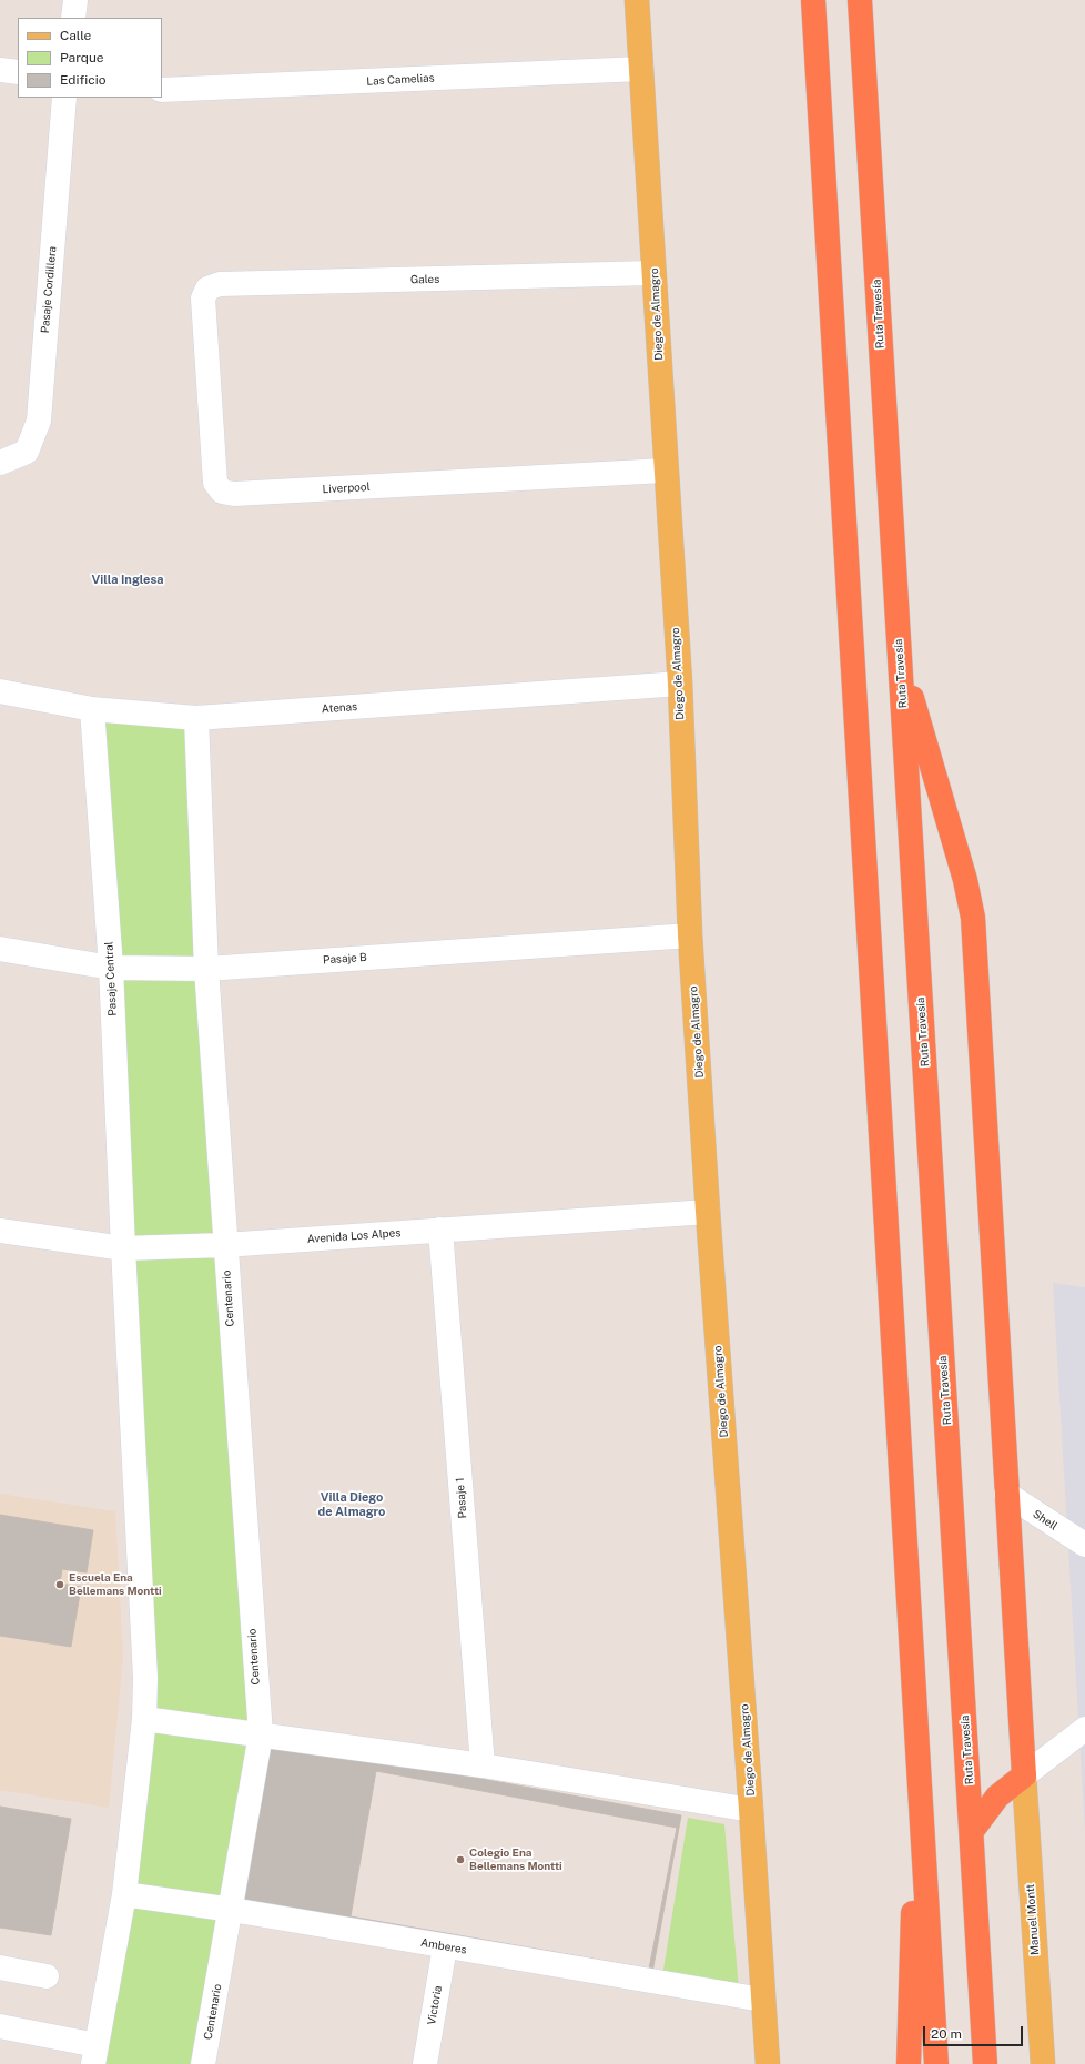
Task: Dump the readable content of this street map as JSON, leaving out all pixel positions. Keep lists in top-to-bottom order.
{
  "streets": {
    "highway": ["Ruta Travesía"],
    "main road": ["Diego de Almagro", "Manuel Montt"],
    "street": [
      "Las Camelias",
      "Gales",
      "Pasaje Cordillera",
      "Liverpool",
      "Atenas",
      "Pasaje B",
      "Pasaje Central",
      "Avenida Los Alpes",
      "Centenario",
      "Pasaje 1",
      "Shell",
      "Amberes",
      "Victoria"
    ]
  },
  "crossings": [
    ["Las Camelias", "Diego de Almagro"],
    ["Gales", "Diego de Almagro"],
    ["Gales", "Liverpool"],
    ["Diego de Almagro", "Liverpool"],
    ["Diego de Almagro", "Atenas"],
    ["Diego de Almagro", "Pasaje B"],
    ["Diego de Almagro", "Avenida Los Alpes"],
    ["Diego de Almagro", "Amberes"],
    ["Atenas", "Pasaje Central"],
    ["Pasaje B", "Pasaje Central"],
    ["Pasaje Central", "Avenida Los Alpes"],
    ["Avenida Los Alpes", "Centenario"],
    ["Avenida Los Alpes", "Pasaje 1"],
    ["Centenario", "Amberes"],
    ["Amberes", "Victoria"]
  ],
  "districts": ["Villa Inglesa", "Villa Diego de Almagro"],
  "places": ["Escuela Ena Bellemans Montti", "Colegio Ena Bellemans Montti"],
  "legend": ["Calle", "Parque", "Edificio"],
  "scale_bar": "20 m"
}
